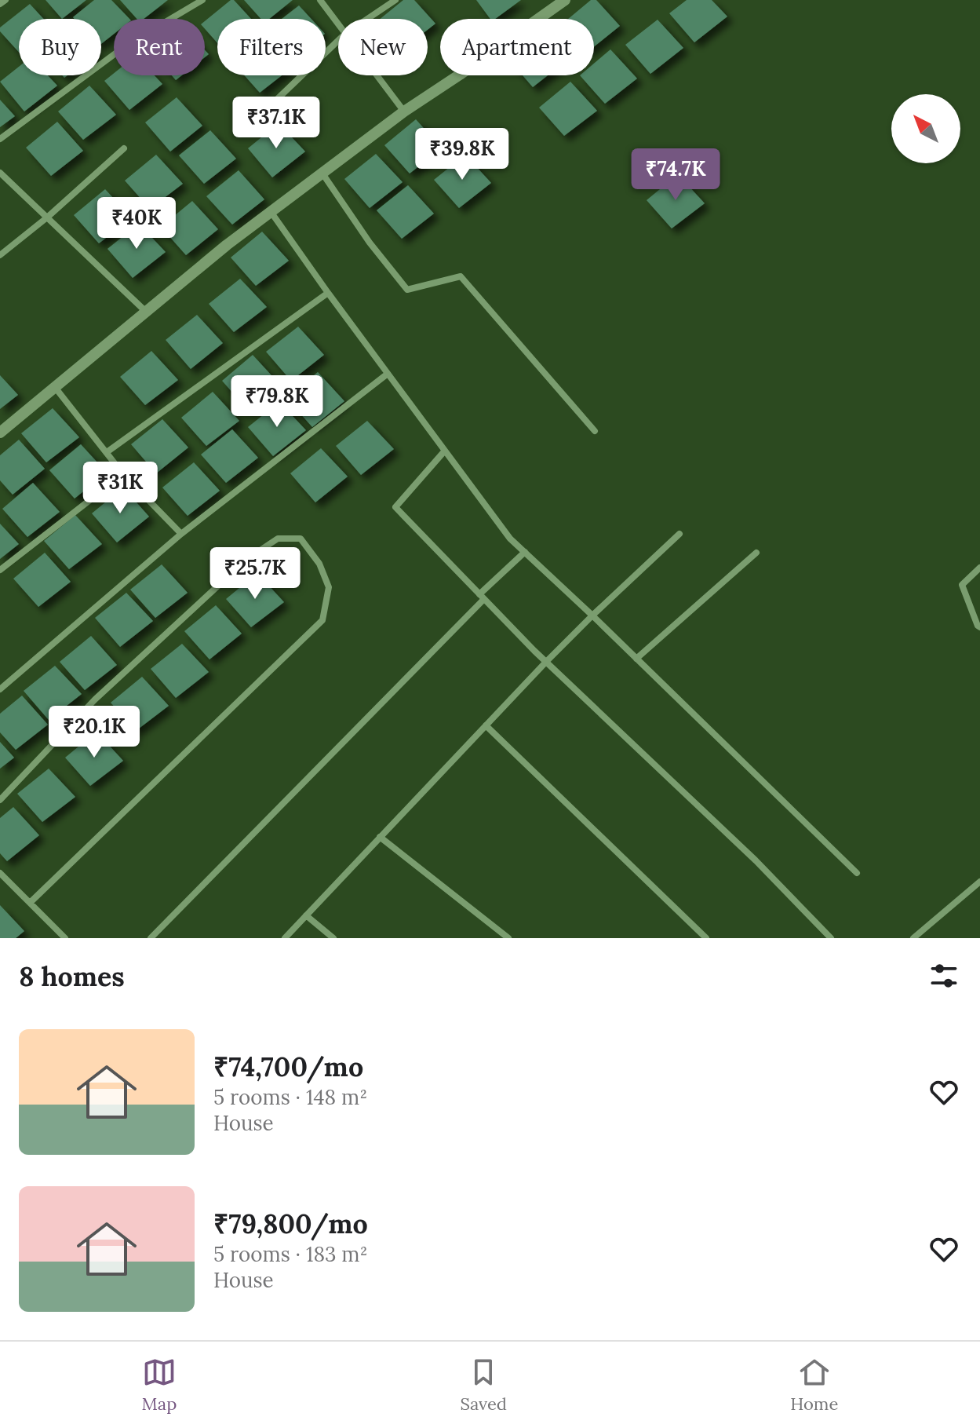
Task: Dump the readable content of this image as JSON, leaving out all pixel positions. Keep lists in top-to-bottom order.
{
  "north": "top left",
  "page": {
    "chip": [
      "Buy",
      "Rent",
      "Filters",
      "New",
      "Apartment"
    ],
    "price": [
      "₹37.1K",
      "₹39.8K",
      "₹74.7K",
      "₹40K",
      "₹79.8K",
      "₹31K",
      "₹25.7K",
      "₹20.1K"
    ],
    "heading": "8 homes",
    "list": [
      {
        "name": "₹74,700/mo",
        "note": "5 rooms · 148 m² · House"
      },
      {
        "name": "₹79,800/mo",
        "note": "5 rooms · 183 m² · House"
      }
    ],
    "tabs": ["Map", "Saved", "Home"]
  }
}
